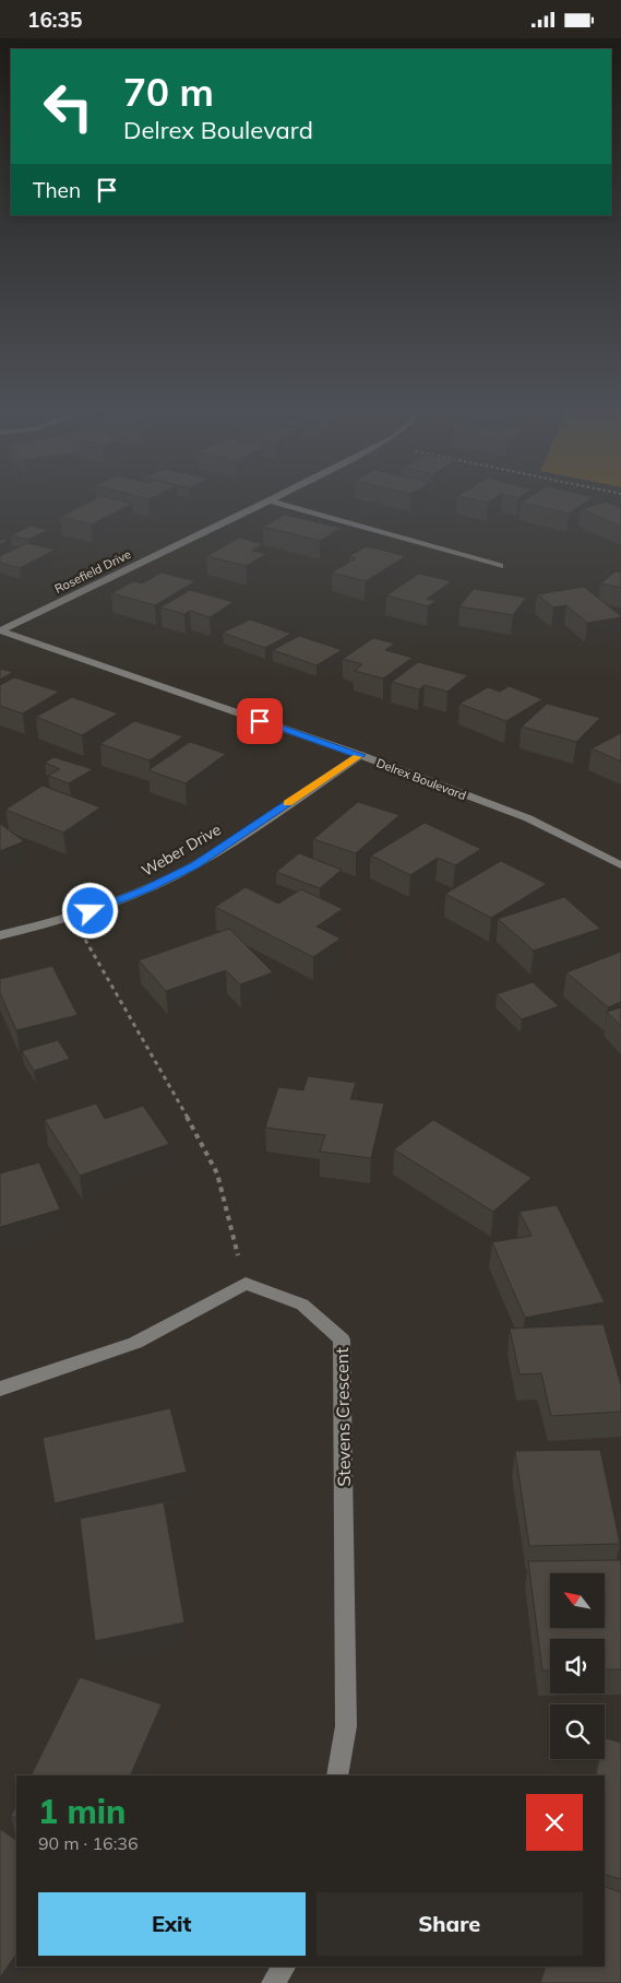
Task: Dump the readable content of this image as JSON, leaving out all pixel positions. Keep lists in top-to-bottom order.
{
  "streets": {
    "street": [
      "Rosefield Drive",
      "Delrex Boulevard",
      "Weber Drive",
      "Stevens Crescent"
    ]
  },
  "crossings": [
    ["Rosefield Drive", "Delrex Boulevard"],
    ["Delrex Boulevard", "Weber Drive"]
  ],
  "north": "top left",
  "page": {
    "status": "16:35",
    "turn": ["70 m", "Delrex Boulevard"],
    "then": "Then",
    "heading": ["1 min", "90 m · 16:36"],
    "buttons": ["Exit", "Share"]
  }
}
